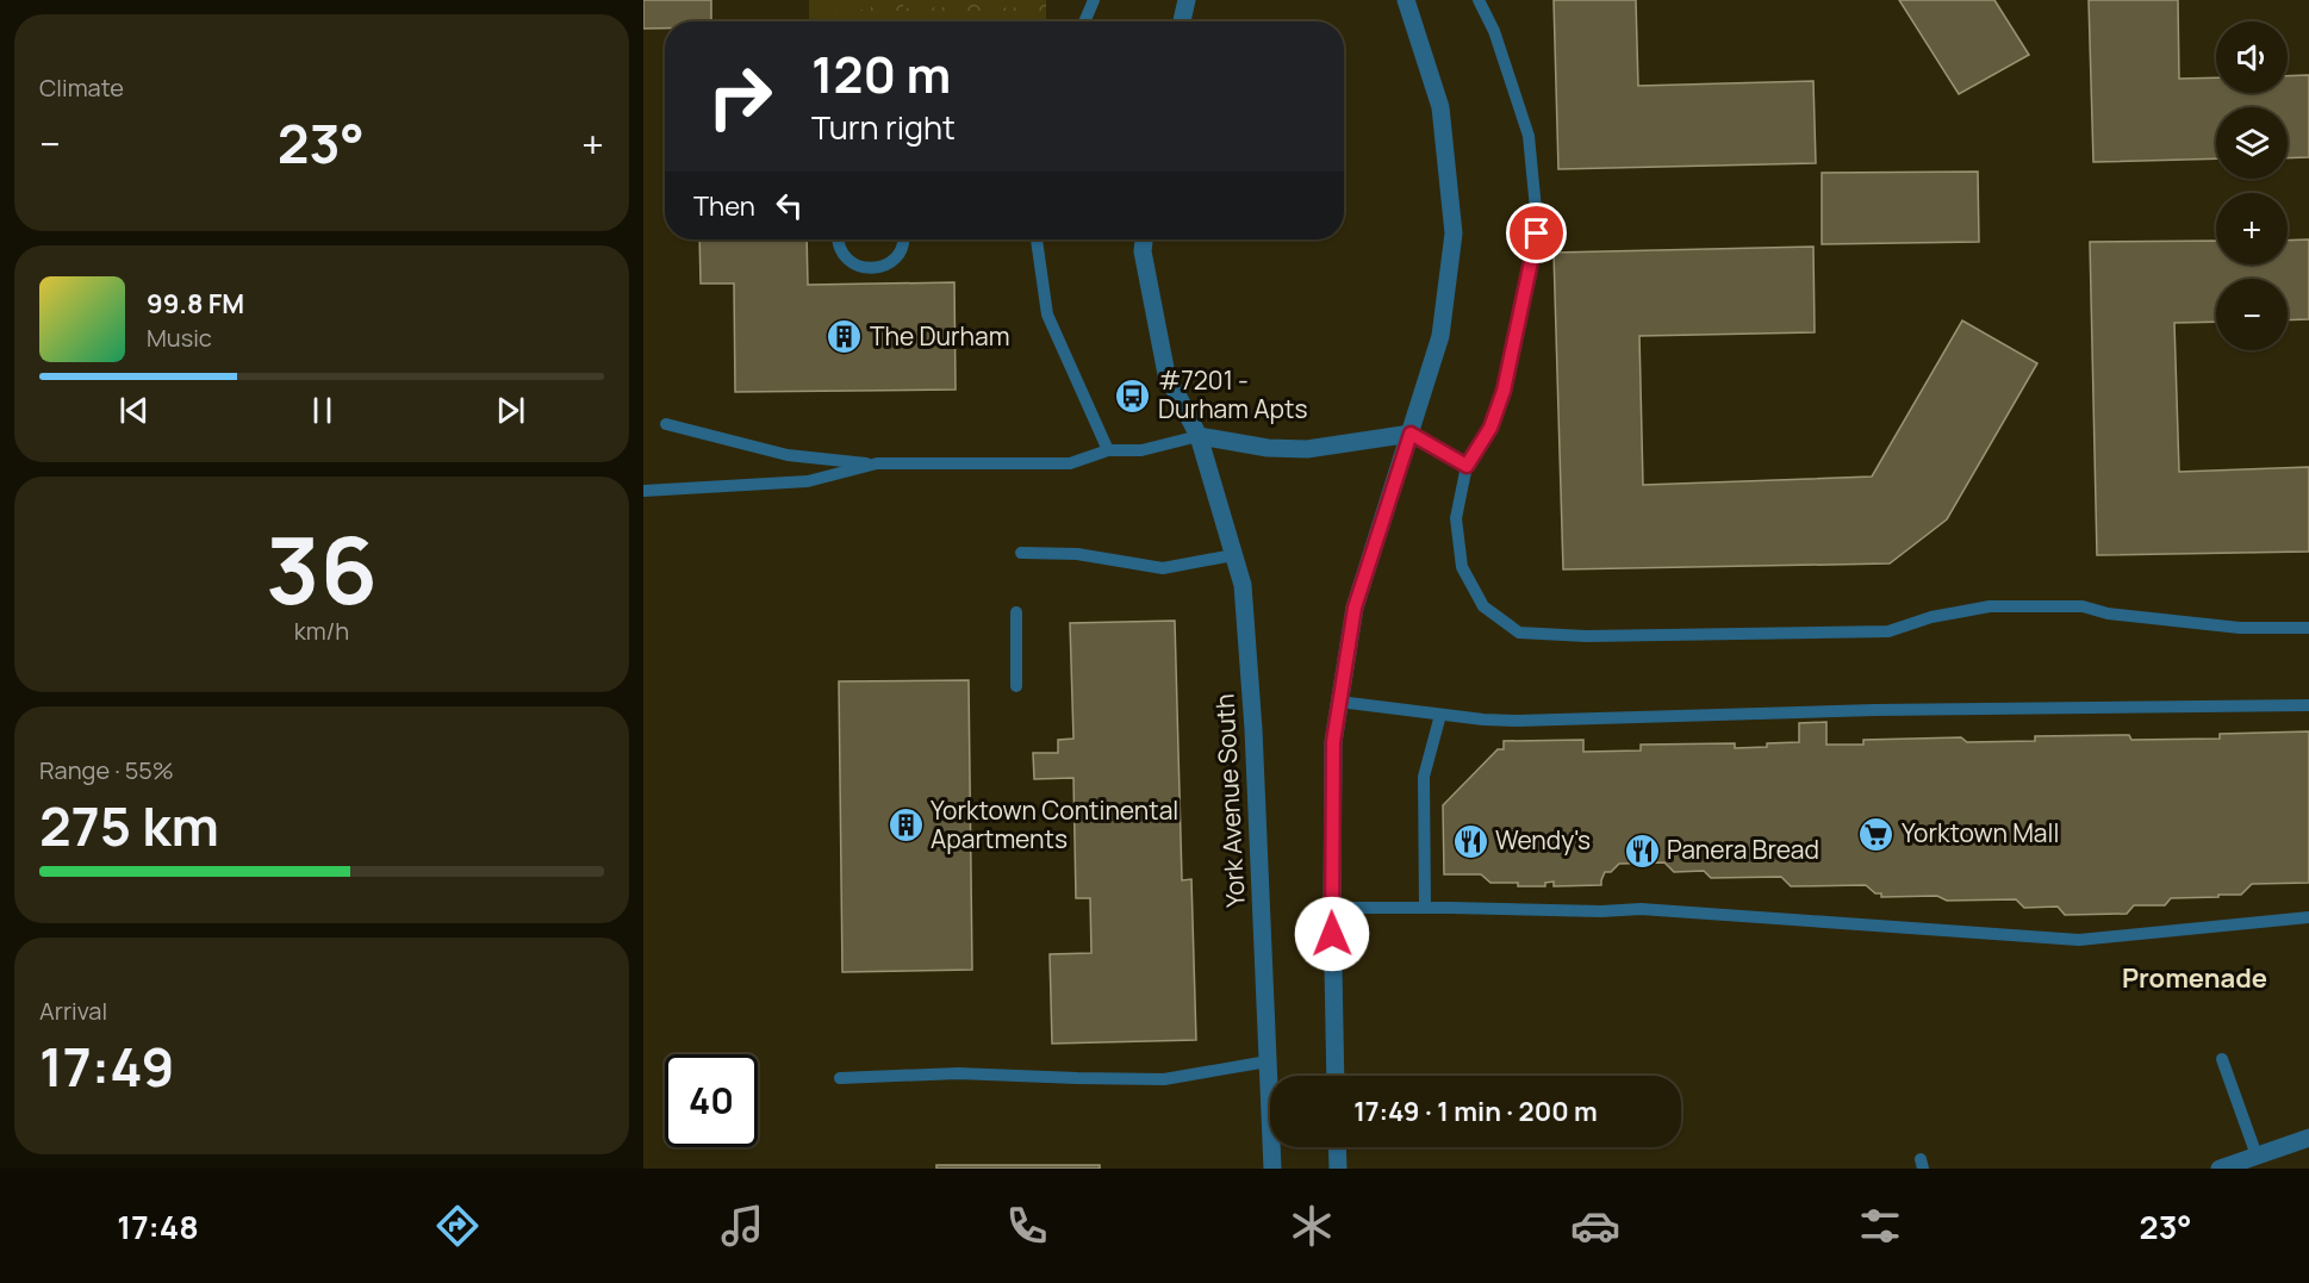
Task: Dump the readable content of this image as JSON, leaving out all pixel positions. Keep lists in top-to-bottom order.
{
  "streets": {
    "street": ["York Avenue South"]
  },
  "districts": ["Promenade"],
  "places": {
    "building": ["The Durham", "Yorktown Continental Apartments"],
    "bus stop": ["#7201 - Durham Apts"],
    "supermarket": ["Yorktown Mall"],
    "restaurant": ["Wendy's", "Panera Bread"]
  },
  "page": {
    "tile": [
      "Climate",
      ["36", "km/h"],
      ["Range · 55%", "275 km"],
      ["Arrival", "17:49"]
    ],
    "map_buttons": ["+", "−"],
    "turn": ["120 m", "Turn right"],
    "heat": ["−", "23°", "+"],
    "then": "Then",
    "song": ["99.8 FM", "Music"],
    "limit": "40",
    "trip": "17:49 · 1 min · 200 m",
    "tabs": ["17:48", "23°"]
  }
}
